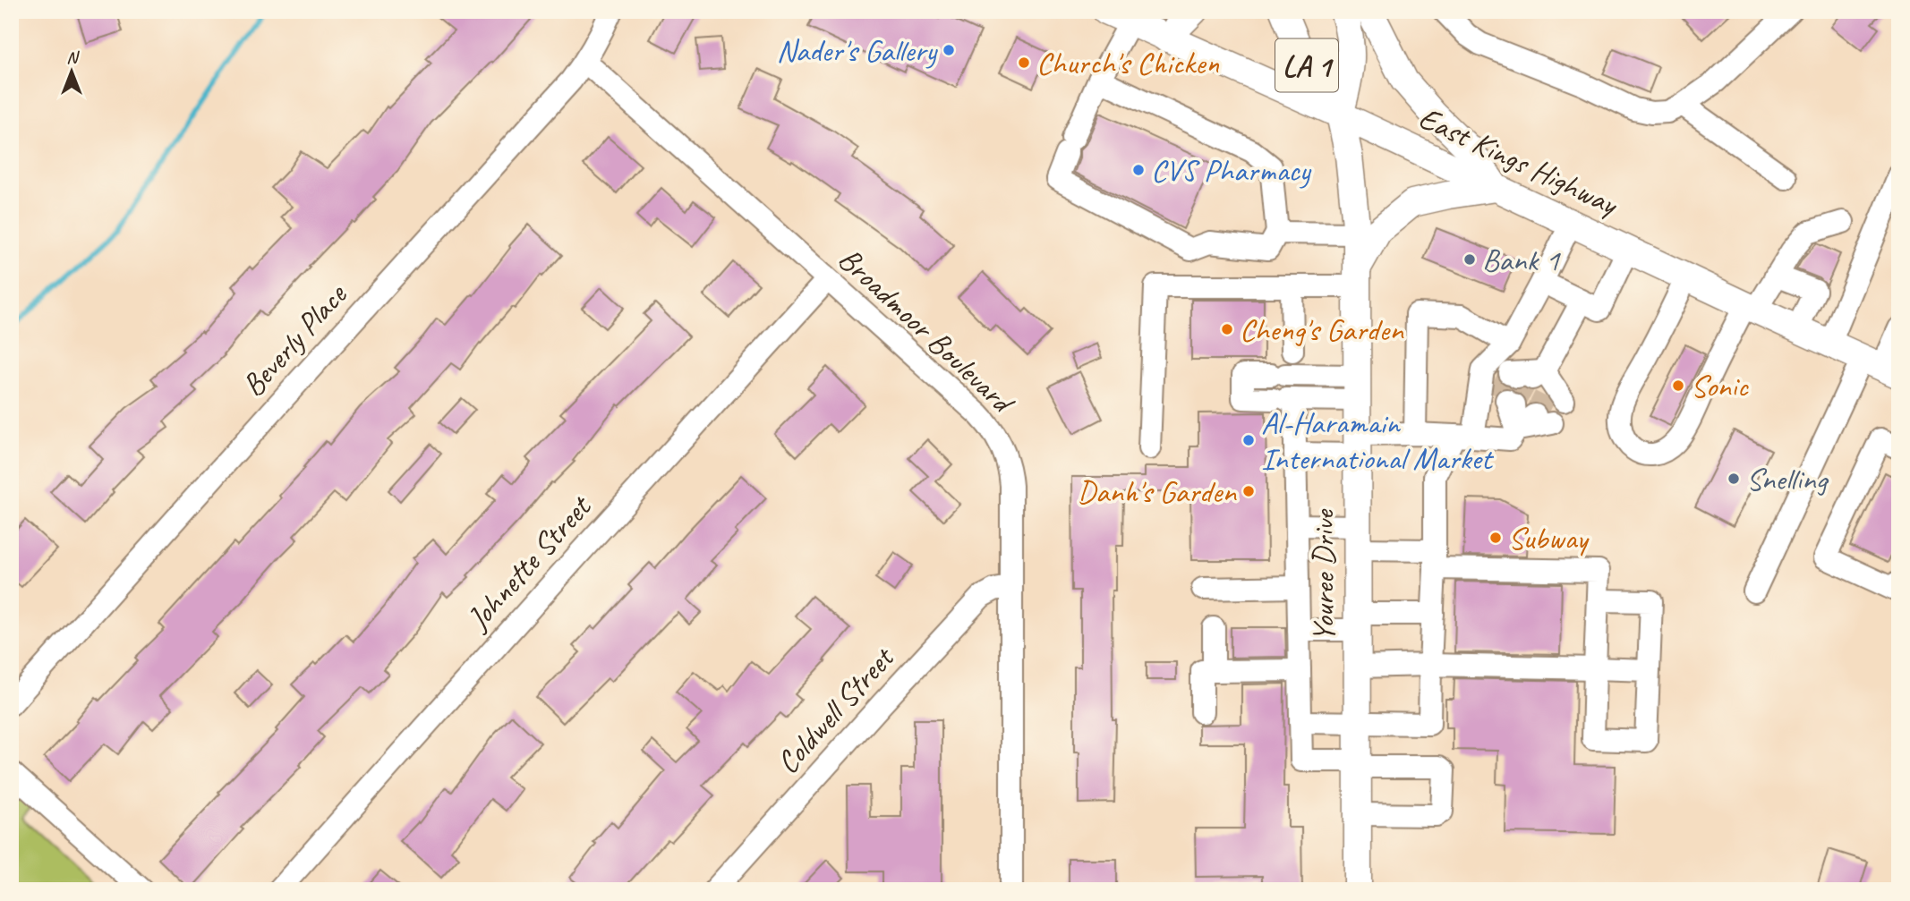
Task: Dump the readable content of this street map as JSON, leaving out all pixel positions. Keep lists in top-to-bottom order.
{
  "streets": {
    "main road": ["LA 1", "East Kings Highway", "Youree Drive"],
    "street": [
      "Broadmoor Boulevard",
      "Beverly Place",
      "Johnette Street",
      "Coldwell Street"
    ]
  },
  "crossings": [
    ["East Kings Highway", "Youree Drive"],
    ["Broadmoor Boulevard", "Beverly Place"],
    ["Broadmoor Boulevard", "Johnette Street"],
    ["Broadmoor Boulevard", "Coldwell Street"]
  ],
  "places": [
    "Nader's Gallery",
    "Church's Chicken",
    "CVS Pharmacy",
    "Bank 1",
    "Cheng's Garden",
    "Sonic",
    "Al-Haramain International Market",
    "Snelling",
    "Danh's Garden",
    "Subway"
  ],
  "north": "top"
}
